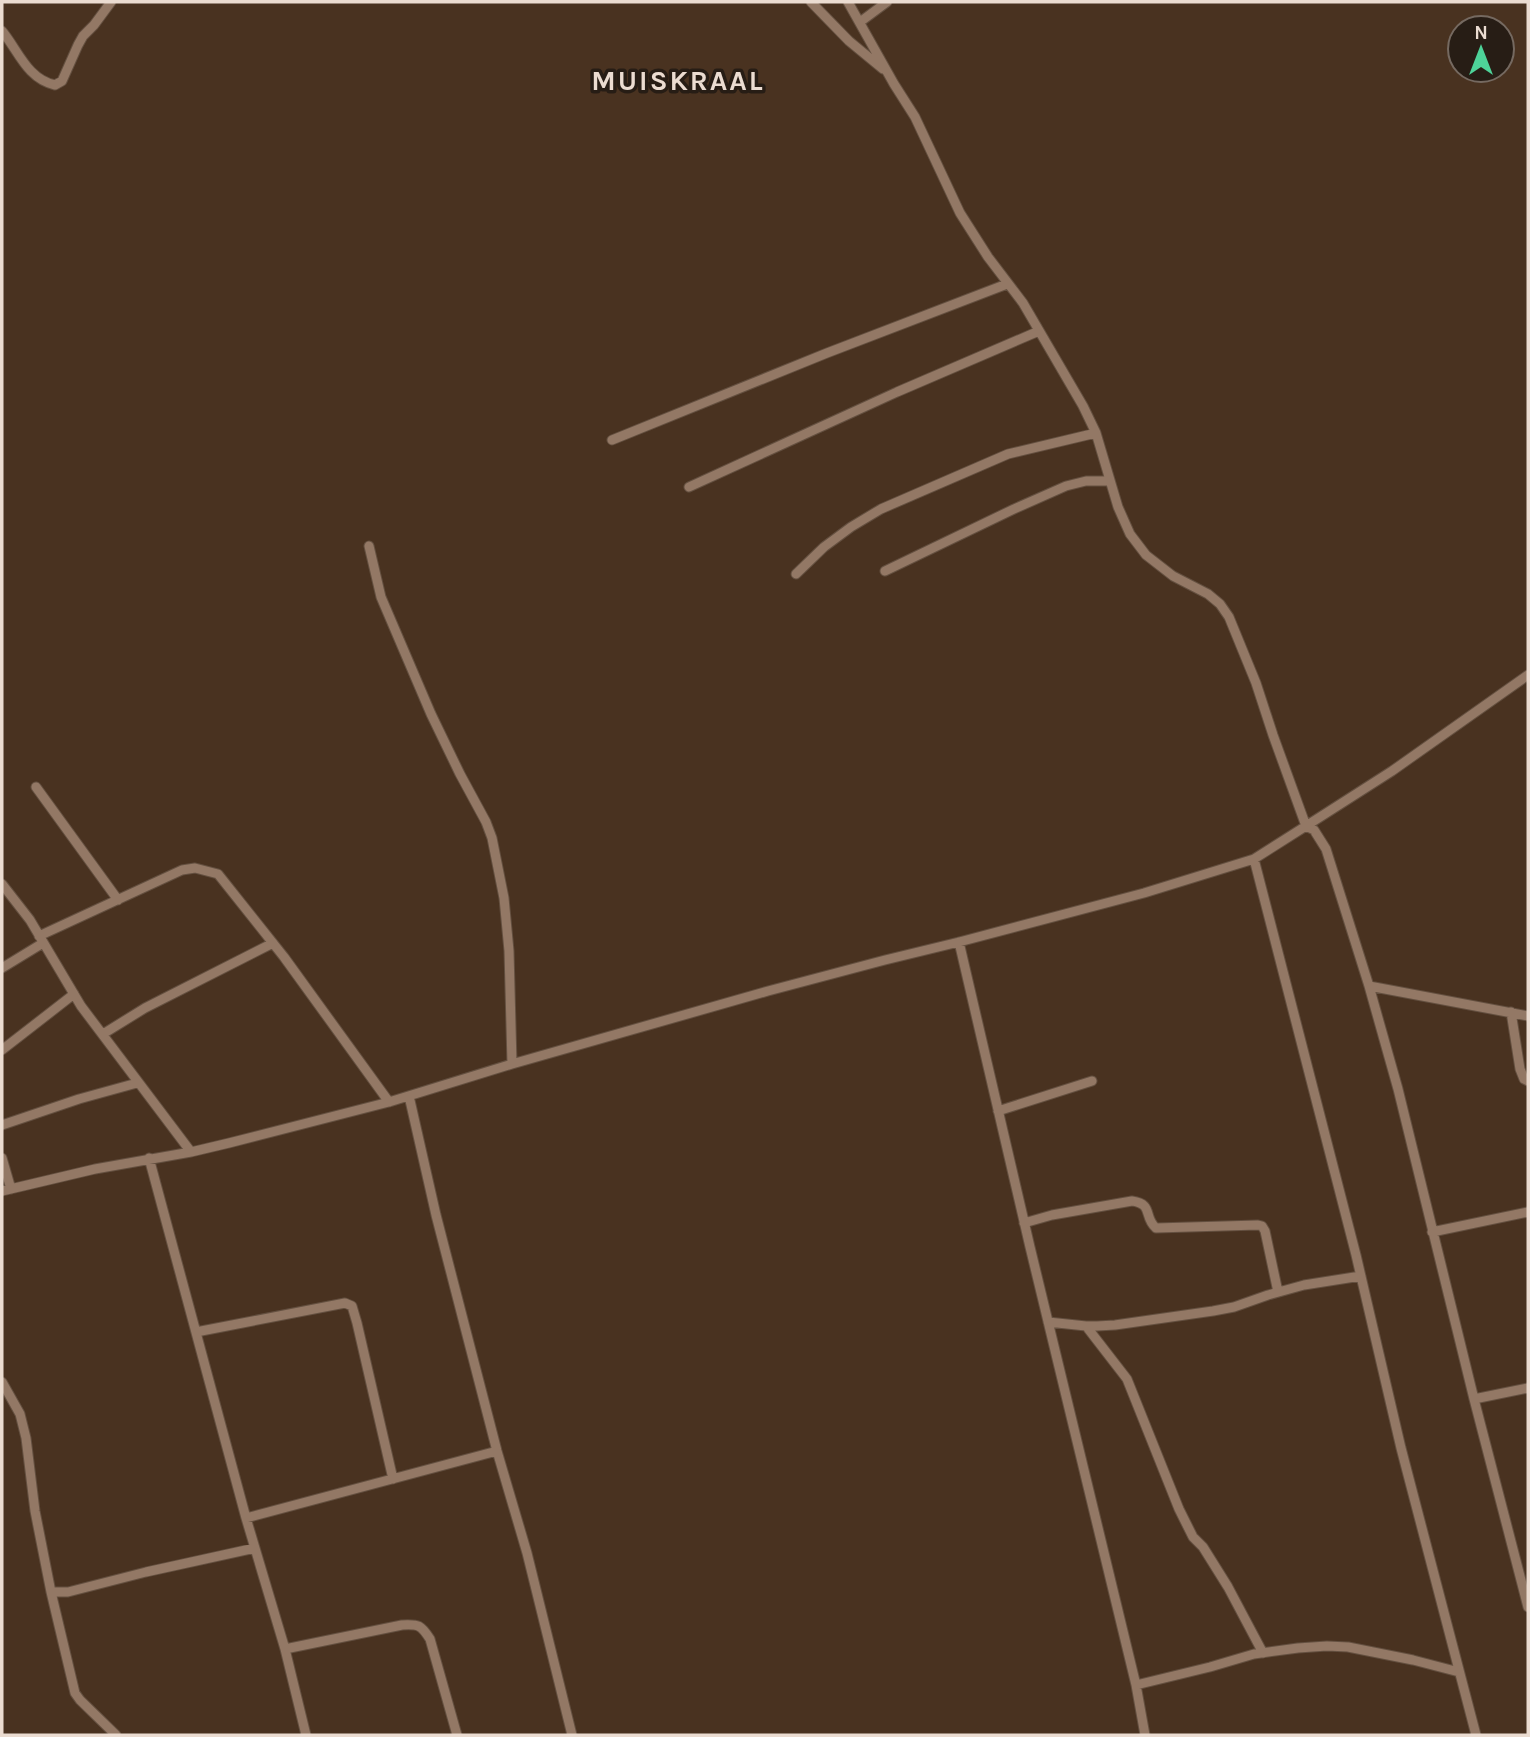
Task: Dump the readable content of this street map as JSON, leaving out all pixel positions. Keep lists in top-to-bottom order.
{
  "districts": ["MUISKRAAL"],
  "north": "top"
}
